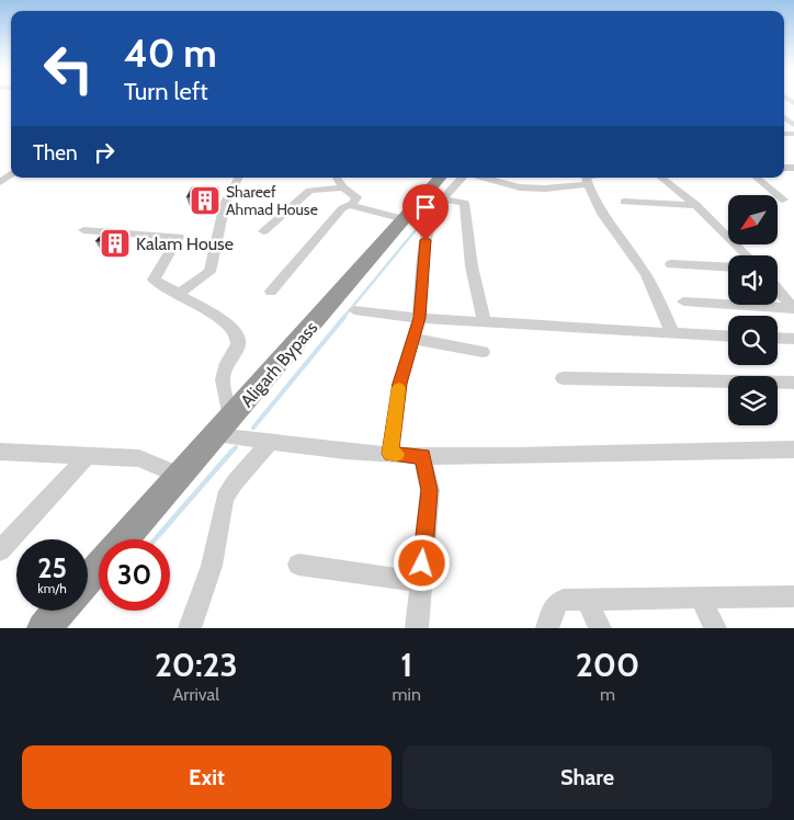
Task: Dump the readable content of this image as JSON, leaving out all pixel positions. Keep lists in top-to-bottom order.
{
  "streets": {
    "highway": ["Aligarh Bypass"]
  },
  "places": {
    "building": ["Shareef Ahmad House", "Kalam House"]
  },
  "north": "bottom left",
  "page": {
    "turn": ["40 m", "Turn left"],
    "then": "Then",
    "speed": "25 km/h",
    "limit": "30",
    "eta": [
      "20:23",
      "Arrival",
      "1",
      "min",
      "200",
      "m"
    ],
    "buttons": ["Exit", "Share"]
  }
}
